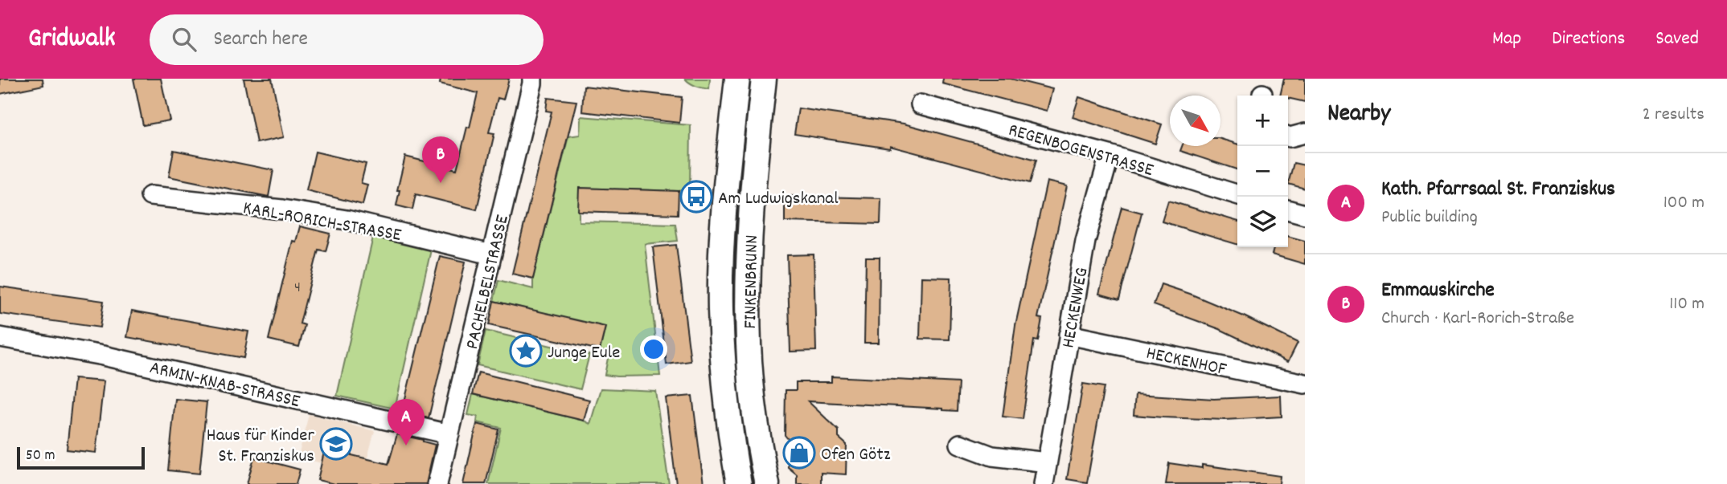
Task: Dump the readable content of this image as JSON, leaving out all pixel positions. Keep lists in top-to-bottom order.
{
  "streets": {
    "main road": ["FINKENBRUNN"],
    "street": [
      "REGENBOGENSTRASSE",
      "KARL-RORICH-STRASSE",
      "PACHELBELSTRASSE",
      "HECKENWEG",
      "HECKENHOF",
      "ARMIN-KNAB-STRASSE"
    ]
  },
  "crossings": [
    ["REGENBOGENSTRASSE", "HECKENWEG"],
    ["KARL-RORICH-STRASSE", "PACHELBELSTRASSE"],
    ["PACHELBELSTRASSE", "ARMIN-KNAB-STRASSE"],
    ["HECKENWEG", "HECKENHOF"]
  ],
  "places": {
    "bus stop": ["Am Ludwigskanal"],
    "place": ["Junge Eule"],
    "school or university": ["Haus für Kinder St. Franziskus"],
    "shop": ["Ofen Götz"]
  },
  "house_numbers": ["4"],
  "scale_bar": "50 m",
  "north": "bottom right",
  "page": {
    "header": "Gridwalk",
    "search": "Search here",
    "nav": ["Map", "Directions", "Saved"],
    "heading": ["Nearby", "2 results"],
    "map_buttons": ["+", "−"],
    "pins": ["B", "A"],
    "list": [
      {
        "mark": "A",
        "name": "Kath. Pfarrsaal St. Franziskus",
        "note": "Public building",
        "value": "100 m"
      },
      {
        "mark": "B",
        "name": "Emmauskirche",
        "note": "Church · Karl-Rorich-Straße",
        "value": "110 m"
      }
    ],
    "scale": "50 m"
  }
}
